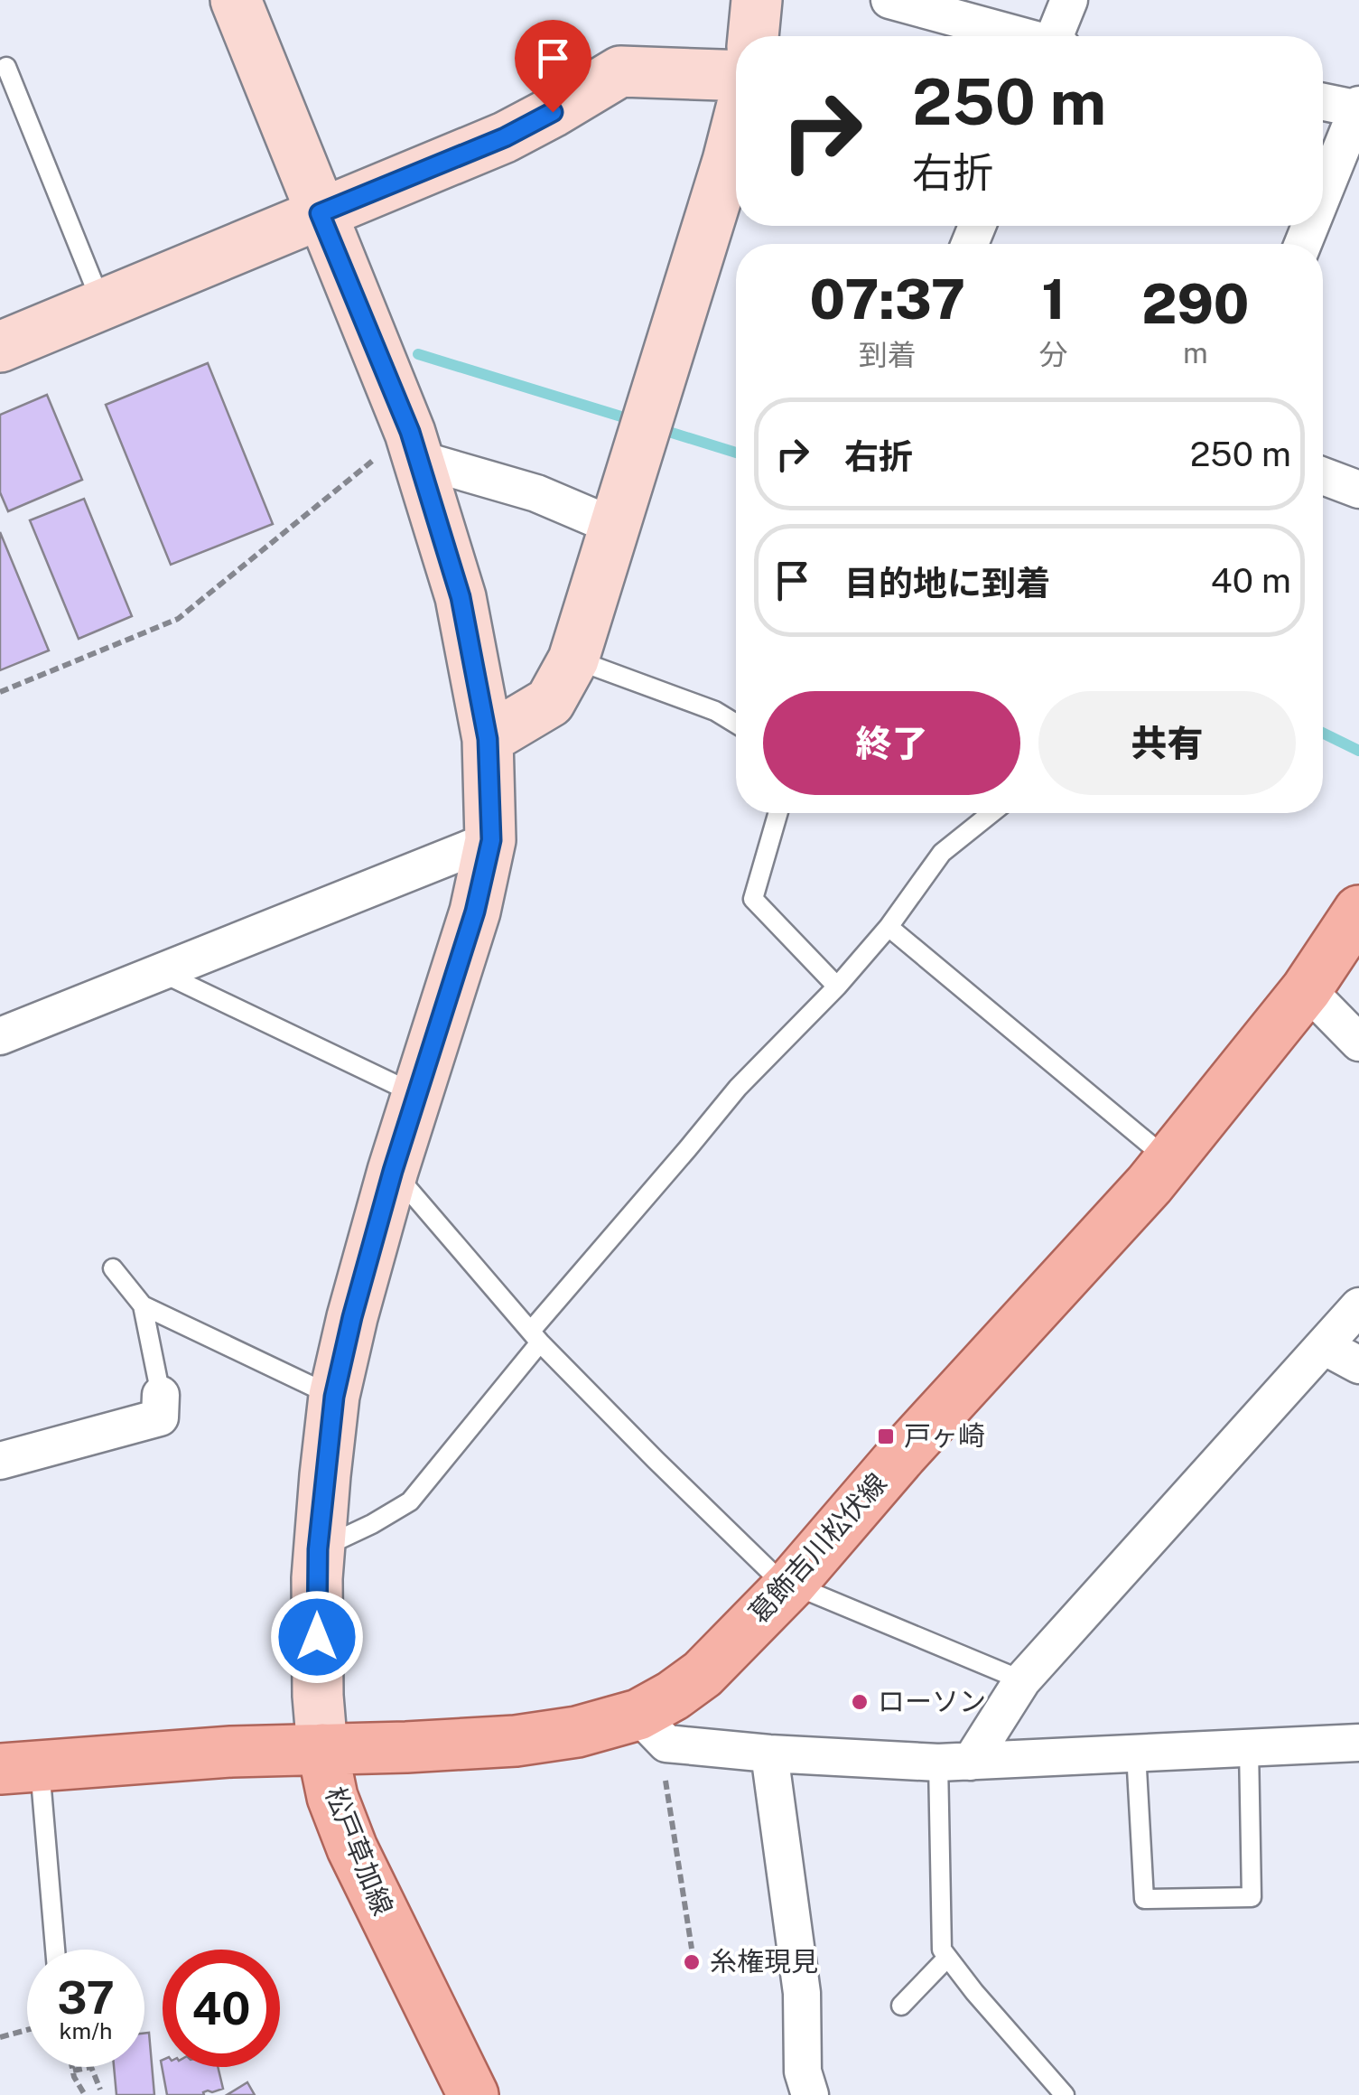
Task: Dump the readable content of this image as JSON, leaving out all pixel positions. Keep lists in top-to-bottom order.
{
  "streets": {
    "main road": ["葛飾吉川松伏線", "松戸草加線"]
  },
  "crossings": [
    ["葛飾吉川松伏線", "松戸草加線"]
  ],
  "places": {
    "transit": ["戸ヶ崎"],
    "other": ["ローソン", "糸権現見"]
  },
  "page": {
    "turn": ["250 m", "右折"],
    "eta": [
      "07:37",
      "到着",
      "1",
      "分",
      "290",
      "m"
    ],
    "list": [
      {
        "name": "右折",
        "value": "250 m"
      },
      {
        "name": "目的地に到着",
        "value": "40 m"
      }
    ],
    "buttons": ["終了", "共有"],
    "speed": "37 km/h",
    "limit": "40"
  }
}
